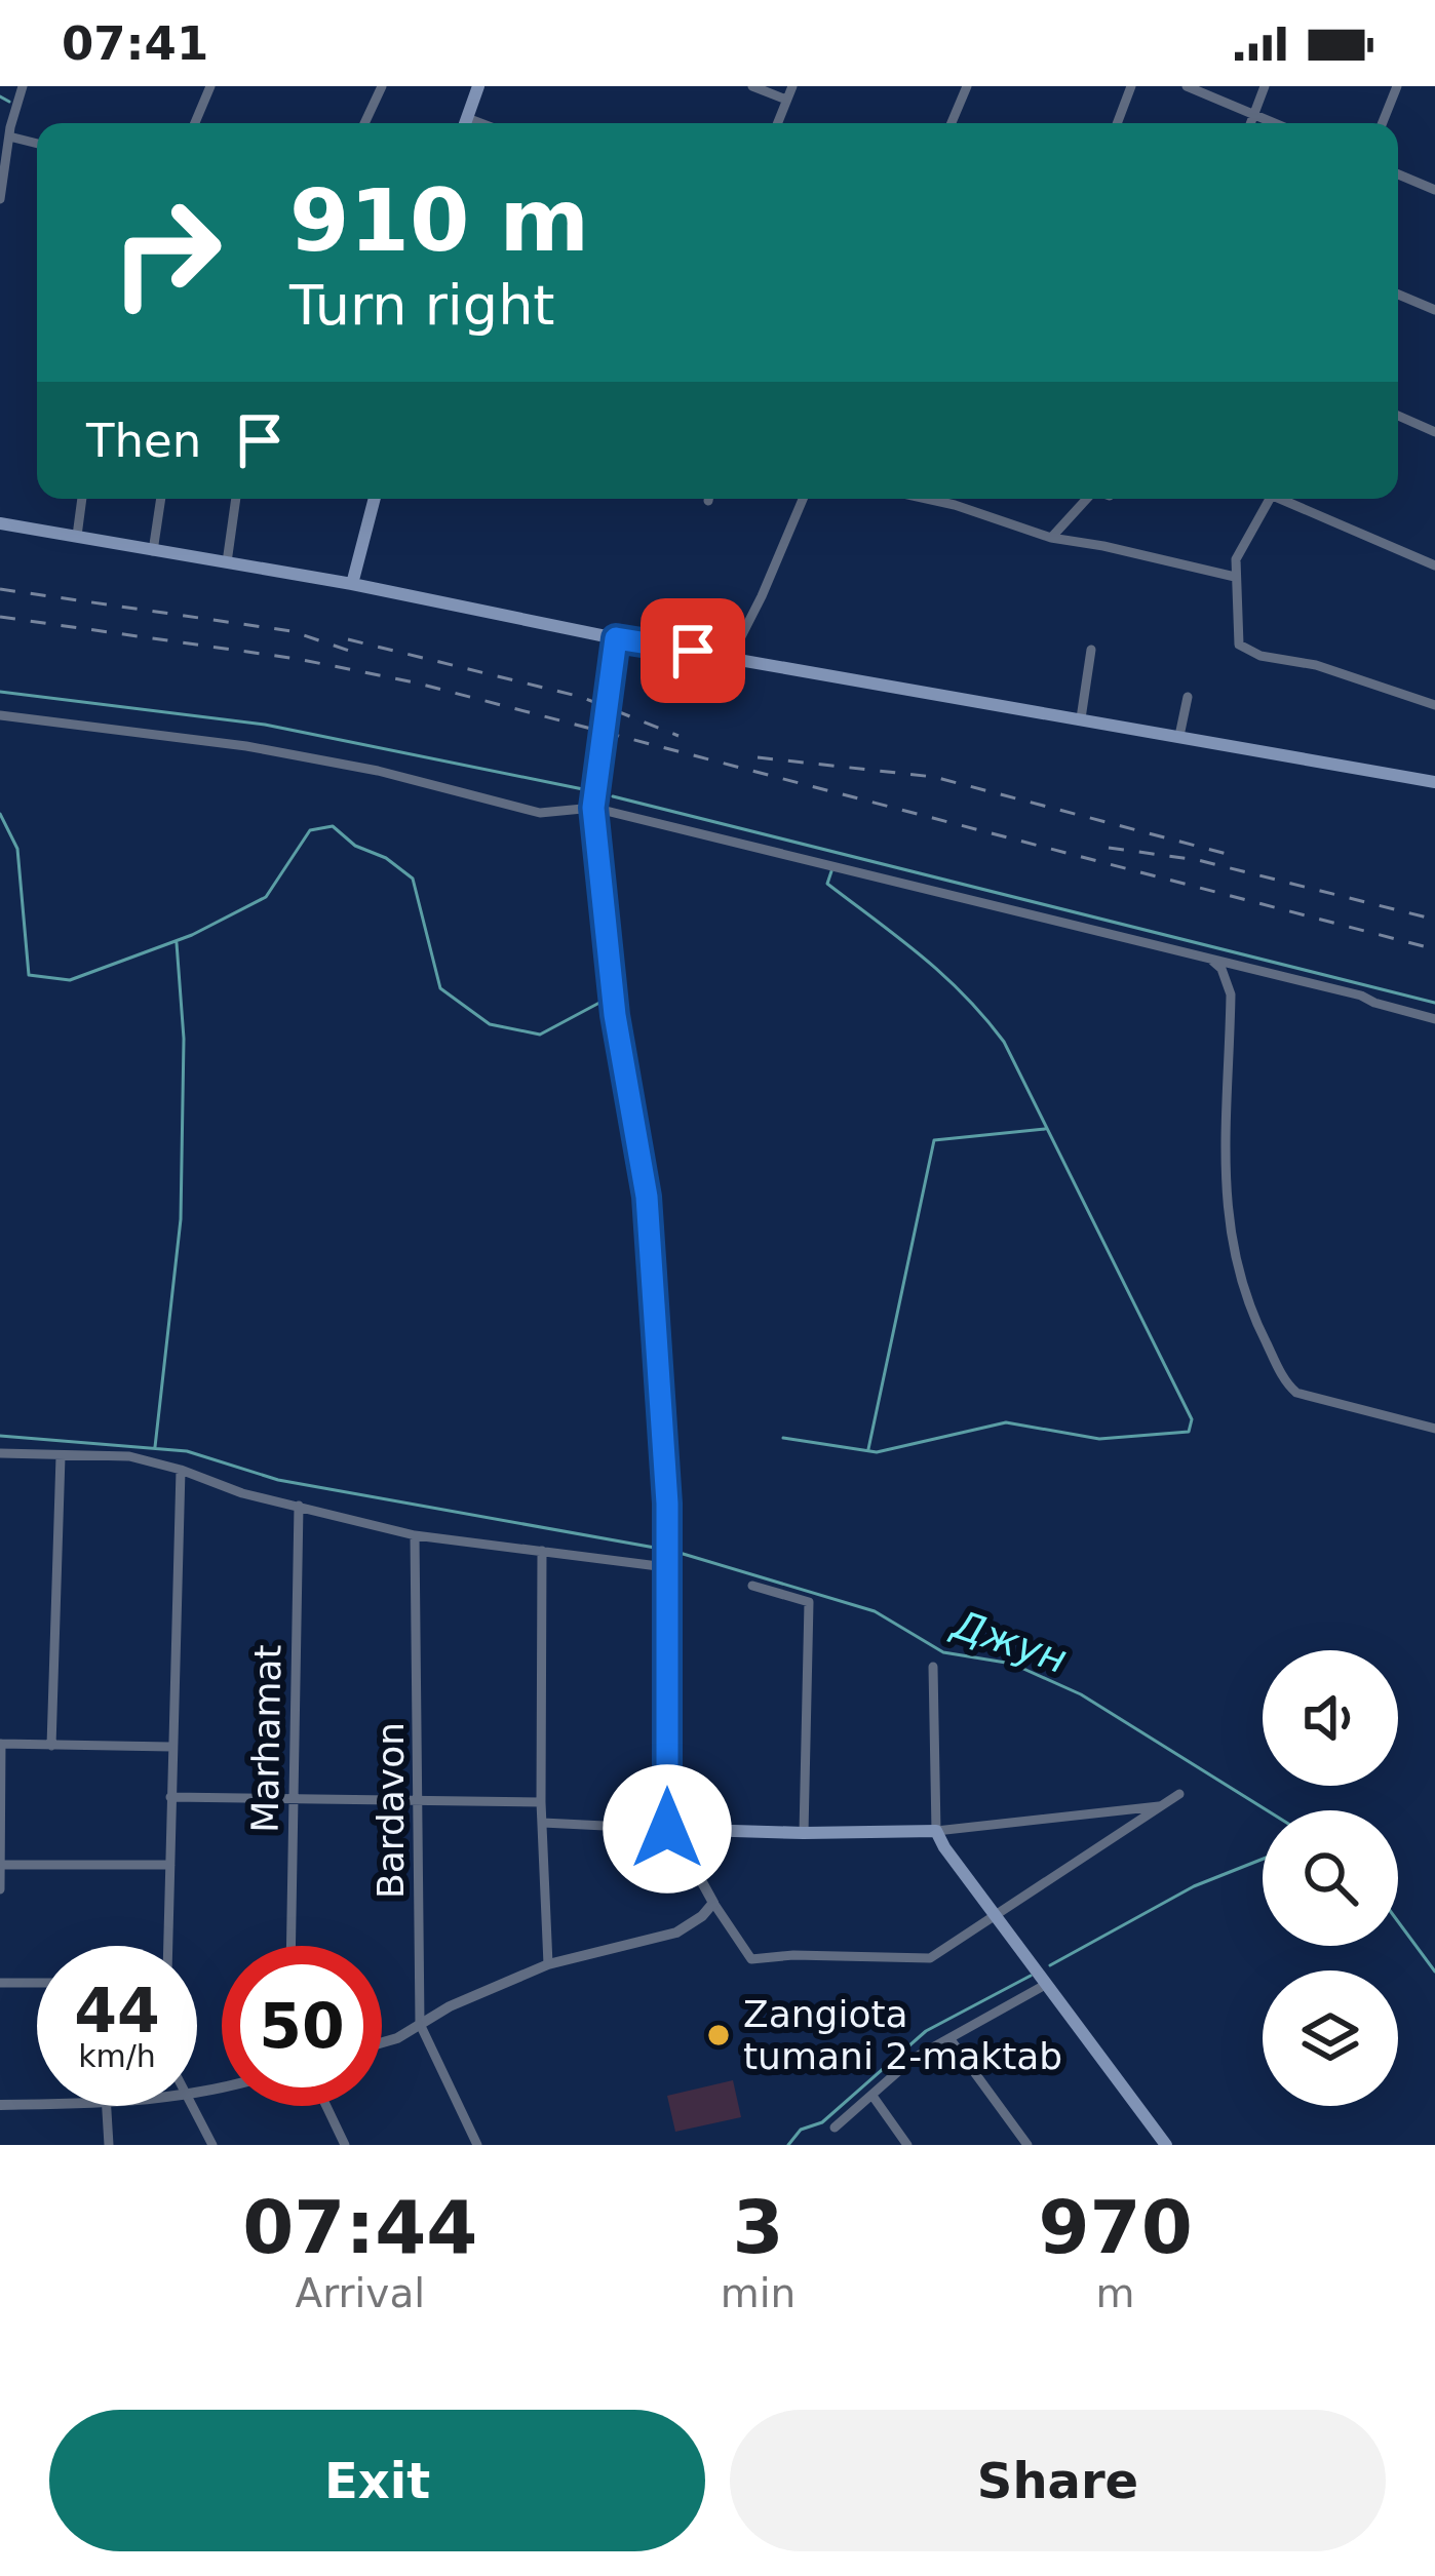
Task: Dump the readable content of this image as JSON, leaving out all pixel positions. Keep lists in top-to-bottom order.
{
  "streets": {
    "street": ["Marhamat", "Bardavon"]
  },
  "water": ["Джун"],
  "places": ["Zangiota tumani 2-maktab"],
  "page": {
    "status": "07:41",
    "turn": ["910 m", "Turn right"],
    "then": "Then",
    "speed": "44 km/h",
    "limit": "50",
    "eta": [
      "07:44",
      "Arrival",
      "3",
      "min",
      "970",
      "m"
    ],
    "buttons": ["Exit", "Share"]
  }
}
